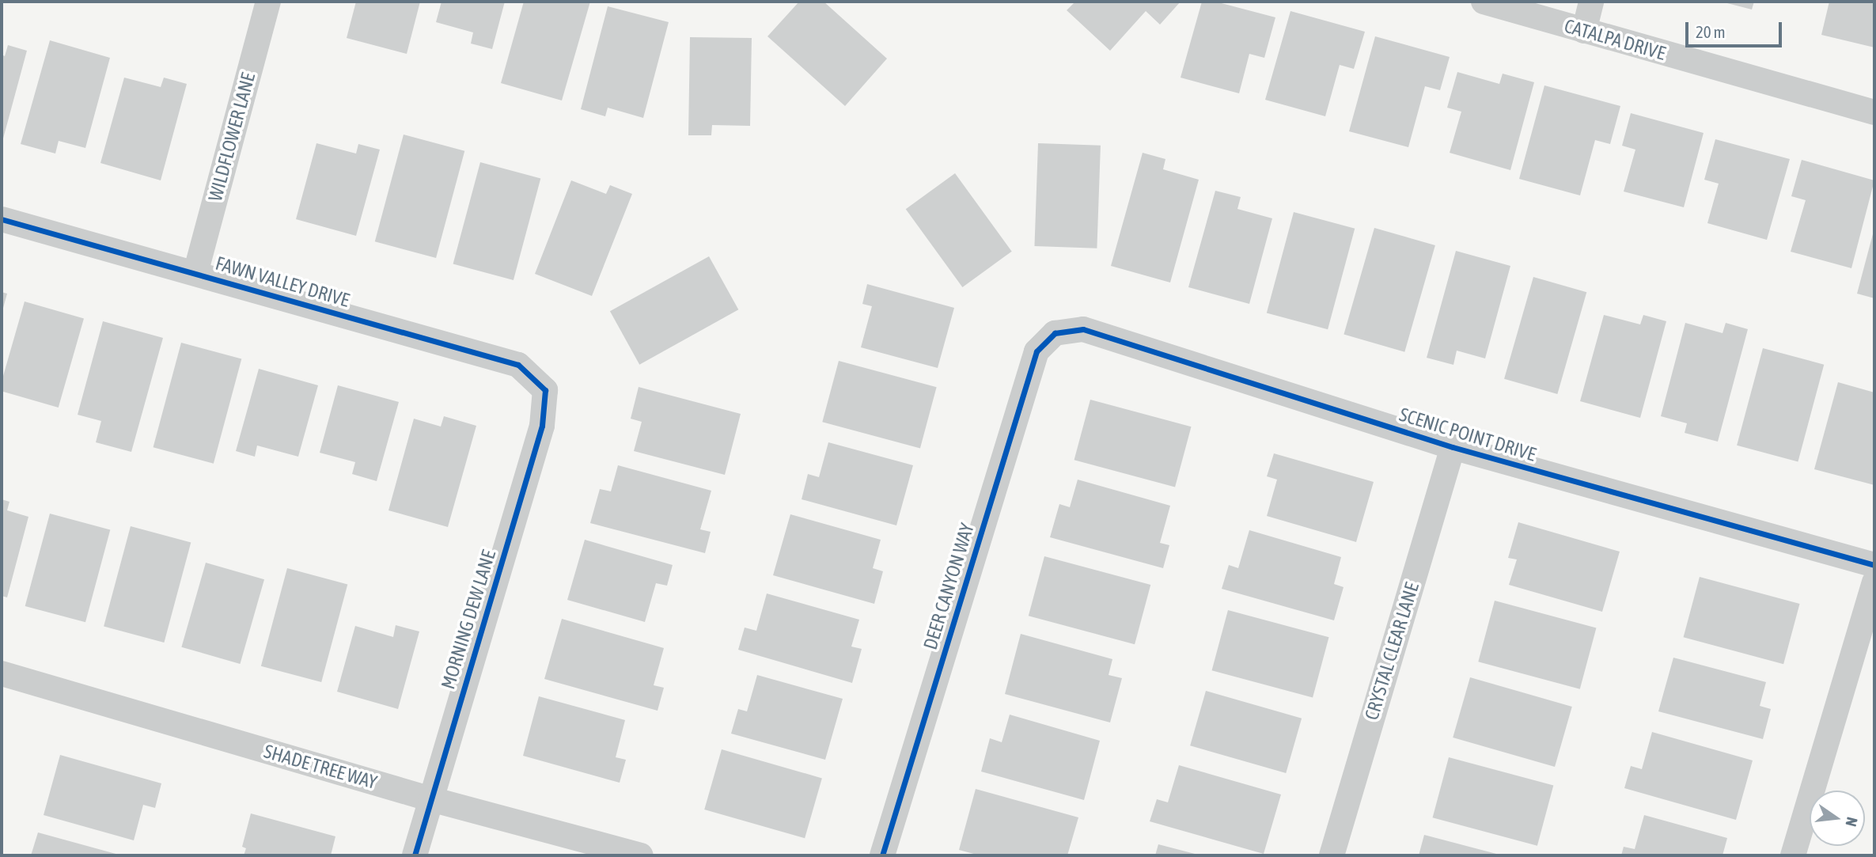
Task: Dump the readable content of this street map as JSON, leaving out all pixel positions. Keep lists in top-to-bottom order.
{
  "streets": {
    "street": [
      "CATALPA DRIVE",
      "WILDFLOWER LANE",
      "FAWN VALLEY DRIVE",
      "SCENIC POINT DRIVE",
      "DEER CANYON WAY",
      "MORNING DEW LANE",
      "CRYSTAL CLEAR LANE",
      "SHADE TREE WAY"
    ]
  },
  "crossings": [
    ["WILDFLOWER LANE", "FAWN VALLEY DRIVE"],
    ["FAWN VALLEY DRIVE", "MORNING DEW LANE"],
    ["SCENIC POINT DRIVE", "DEER CANYON WAY"],
    ["SCENIC POINT DRIVE", "CRYSTAL CLEAR LANE"],
    ["MORNING DEW LANE", "SHADE TREE WAY"]
  ],
  "scale_bar": "20 m",
  "north": "right"
}
